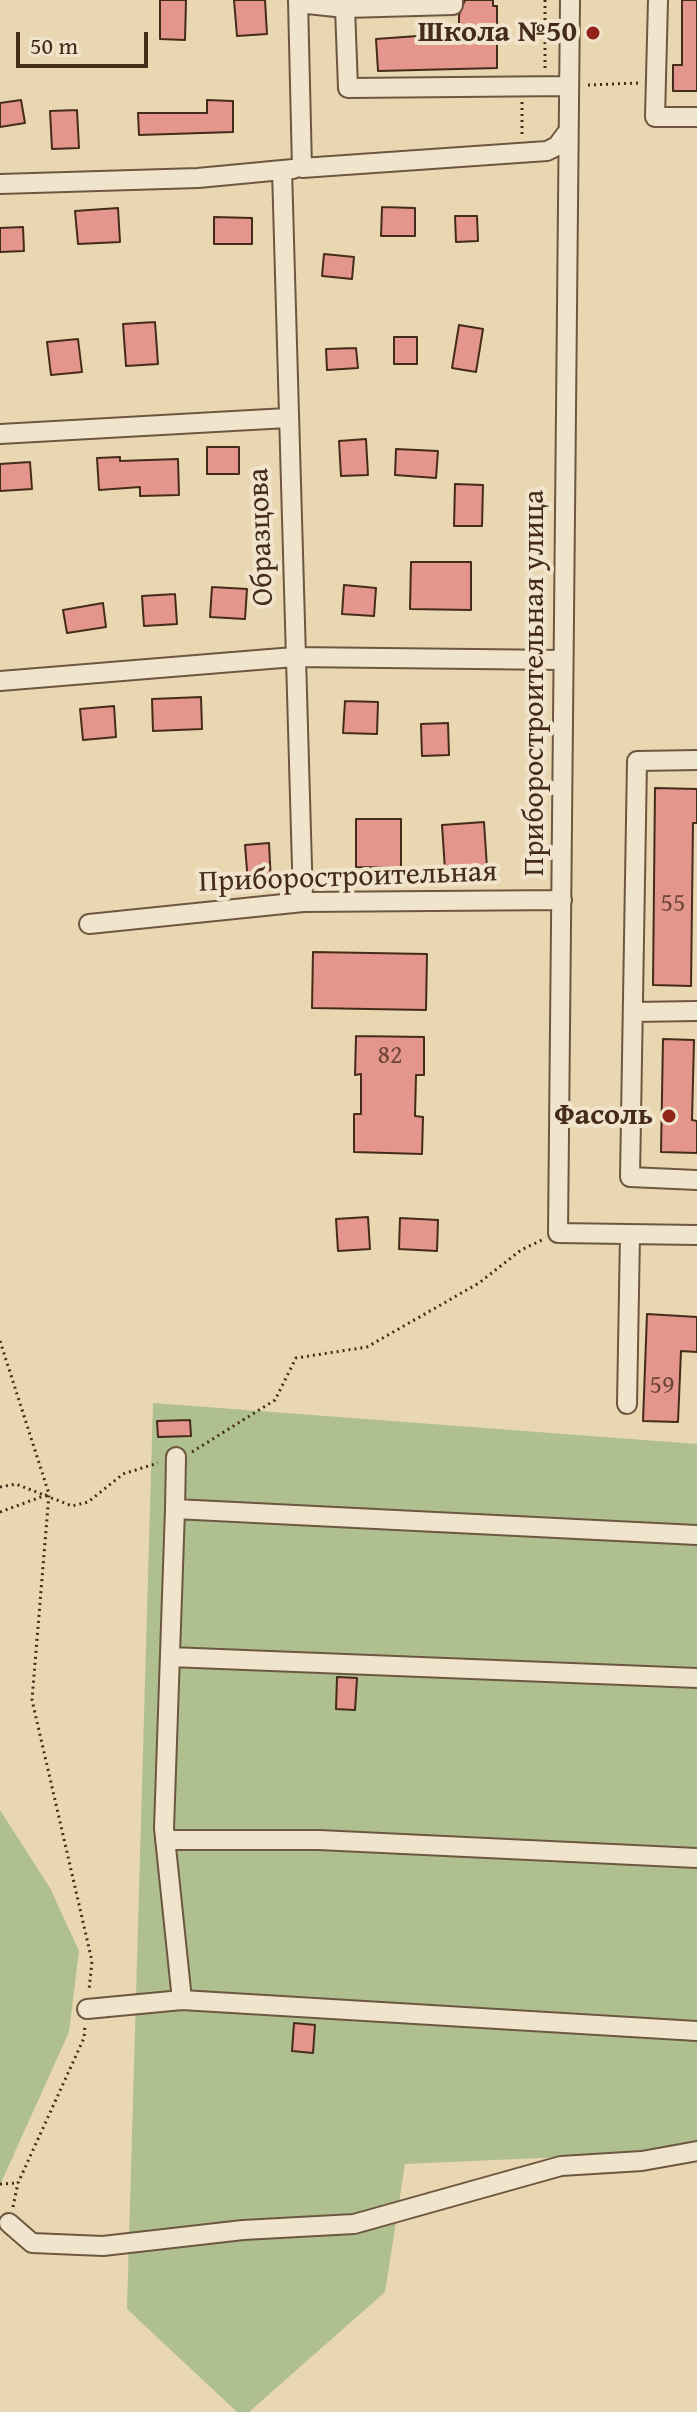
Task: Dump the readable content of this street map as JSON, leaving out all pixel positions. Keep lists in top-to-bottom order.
{
  "streets": {
    "street": ["Образцова", "Приборостроительная улица", "Приборостроительная"]
  },
  "crossings": [
    ["Образцова", "Приборостроительная"],
    ["Приборостроительная улица", "Приборостроительная"]
  ],
  "places": ["Школа №50", "Фасоль"],
  "house_numbers": ["55", "82", "59"],
  "scale_bar": "50 m"
}
